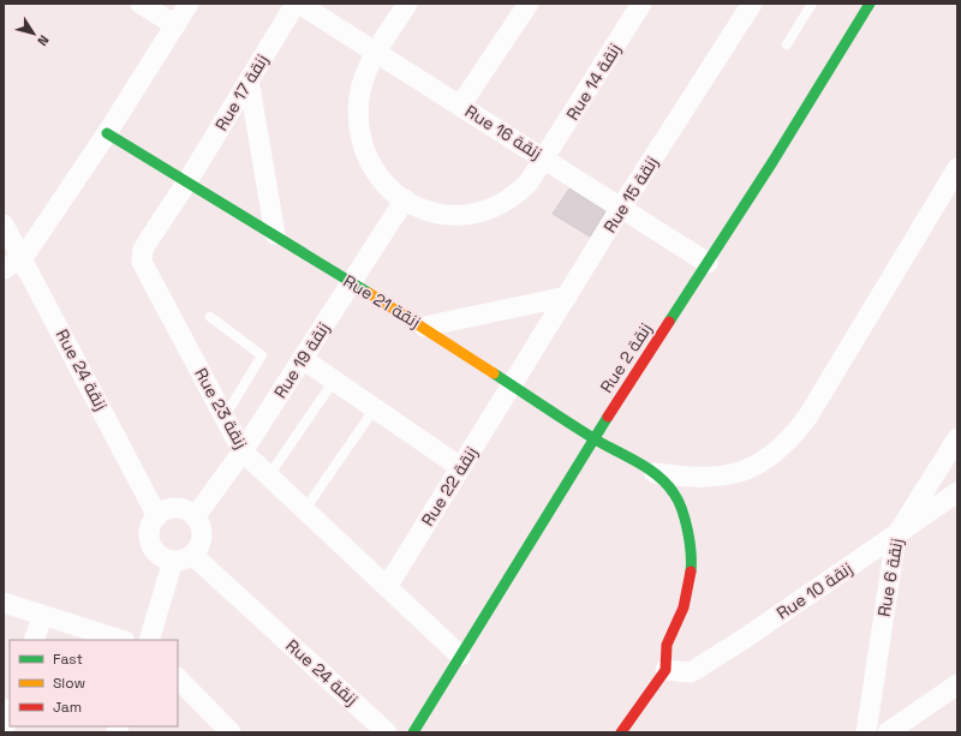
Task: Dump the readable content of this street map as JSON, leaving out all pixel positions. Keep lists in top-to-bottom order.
{
  "streets": {
    "street": [
      "Rue 14 زنقة",
      "Rue 17 زنقة",
      "Rue 16 زنقة",
      "Rue 15 زنقة",
      "Rue 21 زنقة",
      "Rue 2 زنقة",
      "Rue 19 زنقة",
      "Rue 24 زنقة",
      "Rue 23 زنقة",
      "Rue 22 زنقة",
      "Rue 6 زنقة",
      "Rue 10 زنقة"
    ]
  },
  "crossings": [
    ["Rue 14 زنقة", "Rue 16 زنقة"],
    ["Rue 14 زنقة", "Rue 19 زنقة"],
    ["Rue 17 زنقة", "Rue 16 زنقة"],
    ["Rue 17 زنقة", "Rue 21 زنقة"],
    ["Rue 17 زنقة", "Rue 23 زنقة"],
    ["Rue 16 زنقة", "Rue 15 زنقة"],
    ["Rue 16 زنقة", "Rue 2 زنقة"],
    ["Rue 15 زنقة", "Rue 21 زنقة"],
    ["Rue 15 زنقة", "Rue 22 زنقة"],
    ["Rue 21 زنقة", "Rue 2 زنقة"],
    ["Rue 21 زنقة", "Rue 19 زنقة"],
    ["Rue 21 زنقة", "Rue 23 زنقة"],
    ["Rue 21 زنقة", "Rue 22 زنقة"],
    ["Rue 21 زنقة", "Rue 10 زنقة"],
    ["Rue 2 زنقة", "Rue 23 زنقة"],
    ["Rue 19 زنقة", "Rue 24 زنقة"],
    ["Rue 19 زنقة", "Rue 23 زنقة"],
    ["Rue 23 زنقة", "Rue 22 زنقة"],
    ["Rue 6 زنقة", "Rue 10 زنقة"]
  ],
  "legend": ["Fast", "Slow", "Jam"],
  "north": "bottom right"
}
